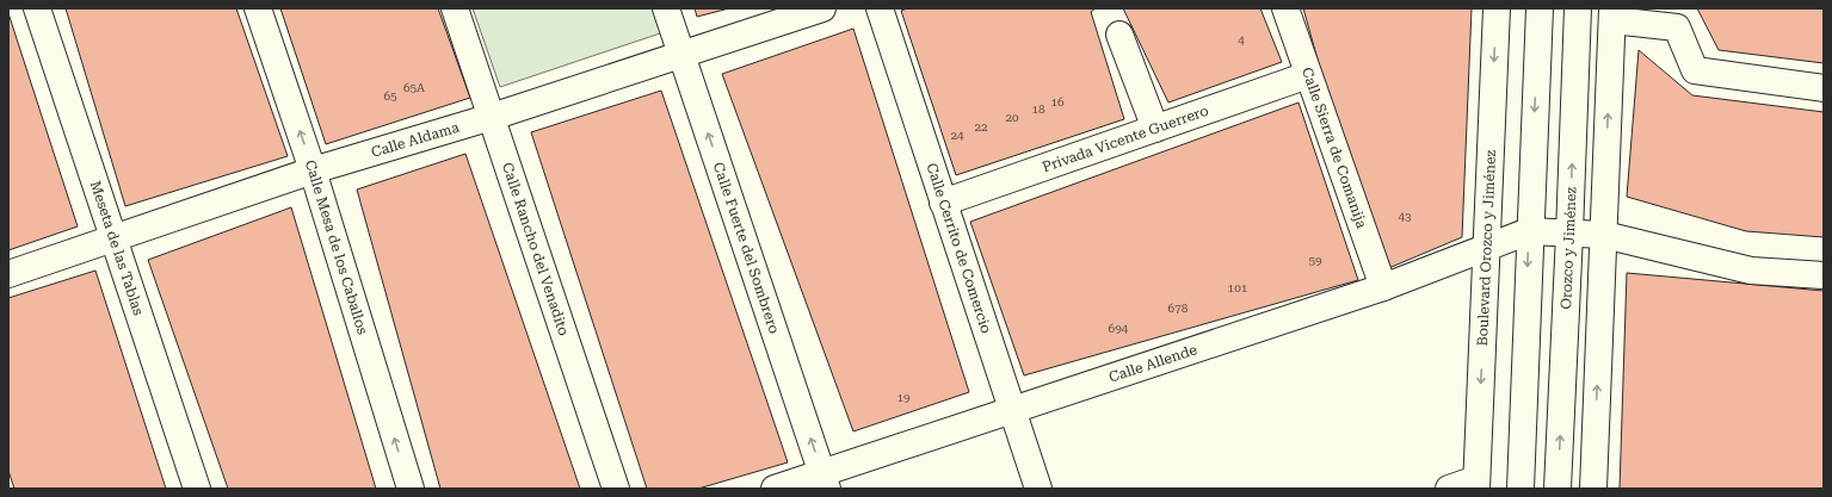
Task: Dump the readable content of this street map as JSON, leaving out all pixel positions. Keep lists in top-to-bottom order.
{
  "streets": {
    "main road": [
      "Privada Vicente Guerrero",
      "Calle Aldama",
      "Calle Sierra de Comanija",
      "Calle Mesa de los Caballos",
      "Calle Rancho del Venadito",
      "Calle Fuerte del Sombrero",
      "Meseta de las Tablas",
      "Calle Cerrito de Comercio",
      "Boulevard Orozco y Jiménez",
      "Orozco y Jiménez",
      "Calle Allende"
    ]
  },
  "crossings": [
    ["Privada Vicente Guerrero", "Calle Sierra de Comanija"],
    ["Privada Vicente Guerrero", "Calle Cerrito de Comercio"],
    ["Calle Aldama", "Calle Mesa de los Caballos"],
    ["Calle Aldama", "Calle Rancho del Venadito"],
    ["Calle Aldama", "Calle Fuerte del Sombrero"],
    ["Calle Aldama", "Meseta de las Tablas"],
    ["Calle Sierra de Comanija", "Calle Allende"],
    ["Calle Fuerte del Sombrero", "Calle Allende"],
    ["Calle Cerrito de Comercio", "Calle Allende"],
    ["Boulevard Orozco y Jiménez", "Calle Allende"]
  ],
  "one_way": ["Calle Mesa de los Caballos", "Calle Fuerte del Sombrero"],
  "house_numbers": [
    "4",
    "65A",
    "65",
    "16",
    "18",
    "20",
    "22",
    "24",
    "43",
    "59",
    "101",
    "678",
    "694",
    "19"
  ]
}
